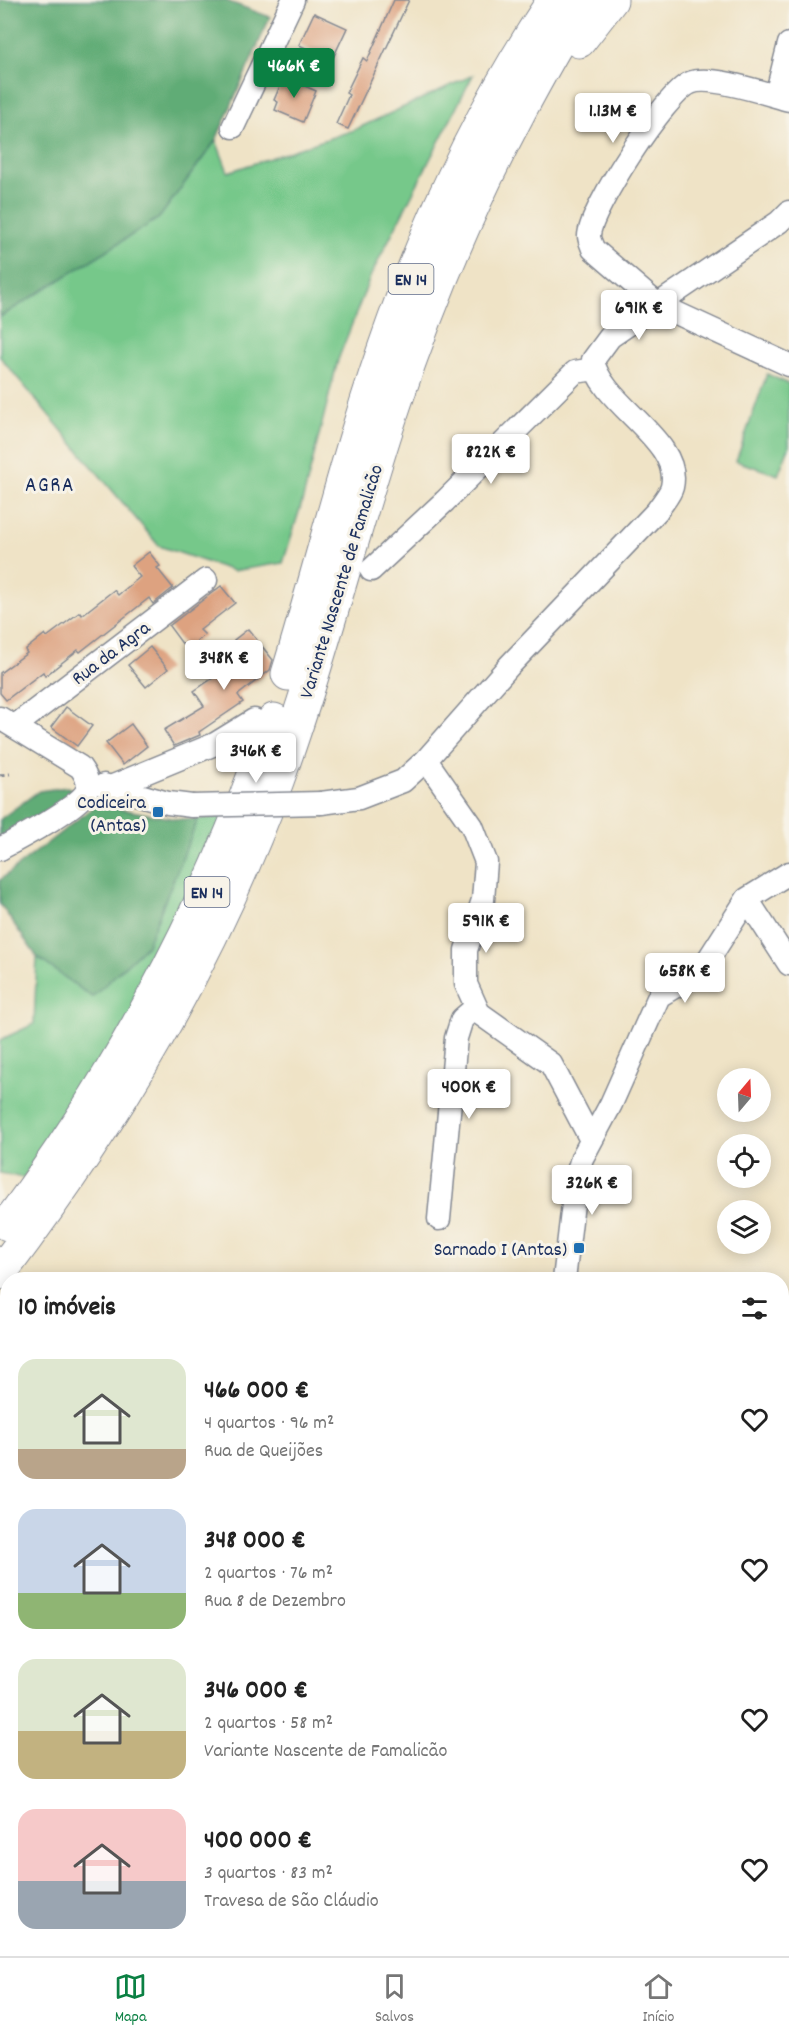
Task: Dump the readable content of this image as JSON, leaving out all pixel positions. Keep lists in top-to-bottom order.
{
  "streets": {
    "highway": ["EN 14", "Variante Nascente de Famalicão"],
    "street": ["Rua da Agra"]
  },
  "districts": ["AGRA"],
  "places": {
    "transit": ["Codiceira (Antas)", "Sarnado I (Antas)"]
  },
  "north": "top",
  "page": {
    "price": [
      "466K €",
      "1.13M €",
      "691K €",
      "822K €",
      "348K €",
      "346K €",
      "591K €",
      "658K €",
      "400K €",
      "326K €"
    ],
    "heading": "10 imóveis",
    "list": [
      {
        "name": "466 000 €",
        "note": "4 quartos · 96 m² · Rua de Queijões"
      },
      {
        "name": "348 000 €",
        "note": "2 quartos · 76 m² · Rua 8 de Dezembro"
      },
      {
        "name": "346 000 €",
        "note": "2 quartos · 58 m² · Variante Nascente de Famalicão"
      },
      {
        "name": "400 000 €",
        "note": "3 quartos · 83 m² · Travesa de São Cláudio"
      }
    ],
    "tabs": ["Mapa", "Salvos", "Início"]
  }
}
